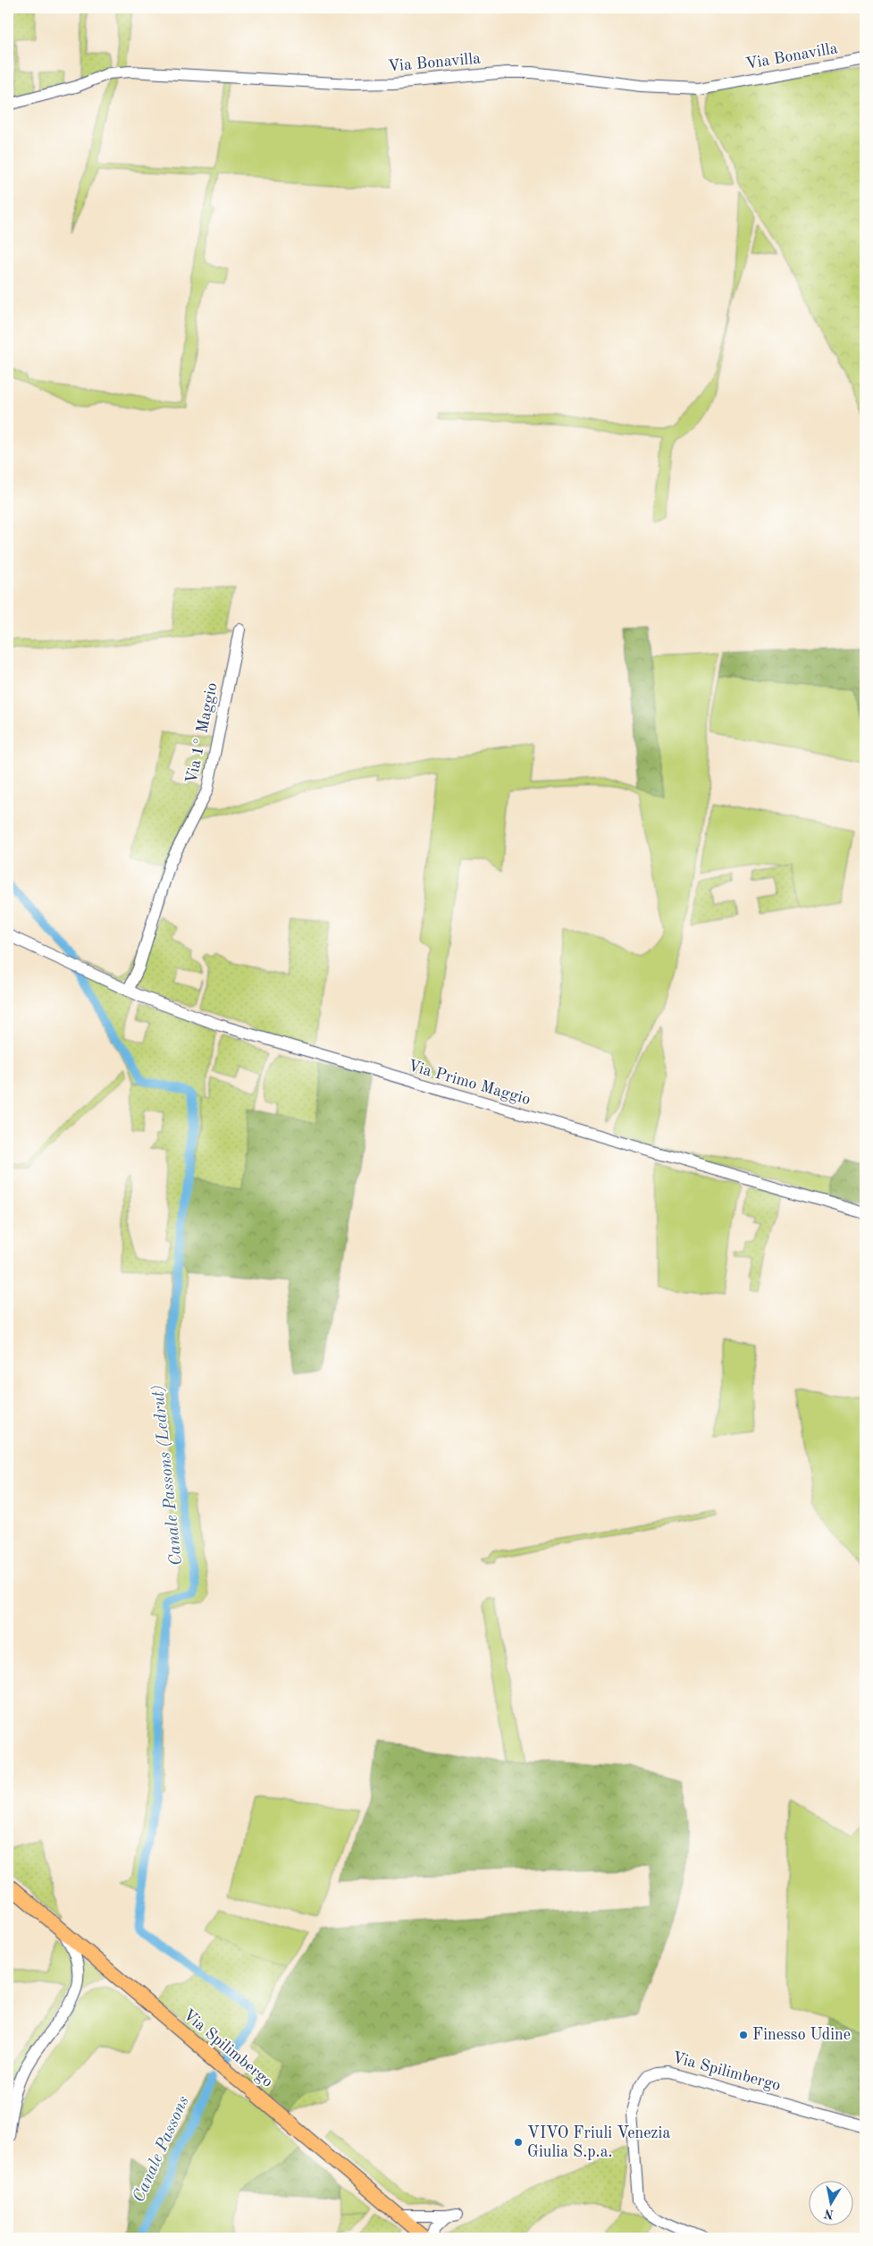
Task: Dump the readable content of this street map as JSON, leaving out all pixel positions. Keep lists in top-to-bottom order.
{
  "streets": {
    "main road": ["Via Spilimbergo"],
    "street": ["Via Bonavilla", "Via 1° Maggio", "Via Primo Maggio"]
  },
  "crossings": [
    ["Via 1° Maggio", "Via Primo Maggio"]
  ],
  "water": ["Canale Passons (Ledrut)", "Canale Passons"],
  "places": ["Finesso Udine", "VIVO Friuli Venezia Giulia S.p.a."],
  "north": "bottom"
}
